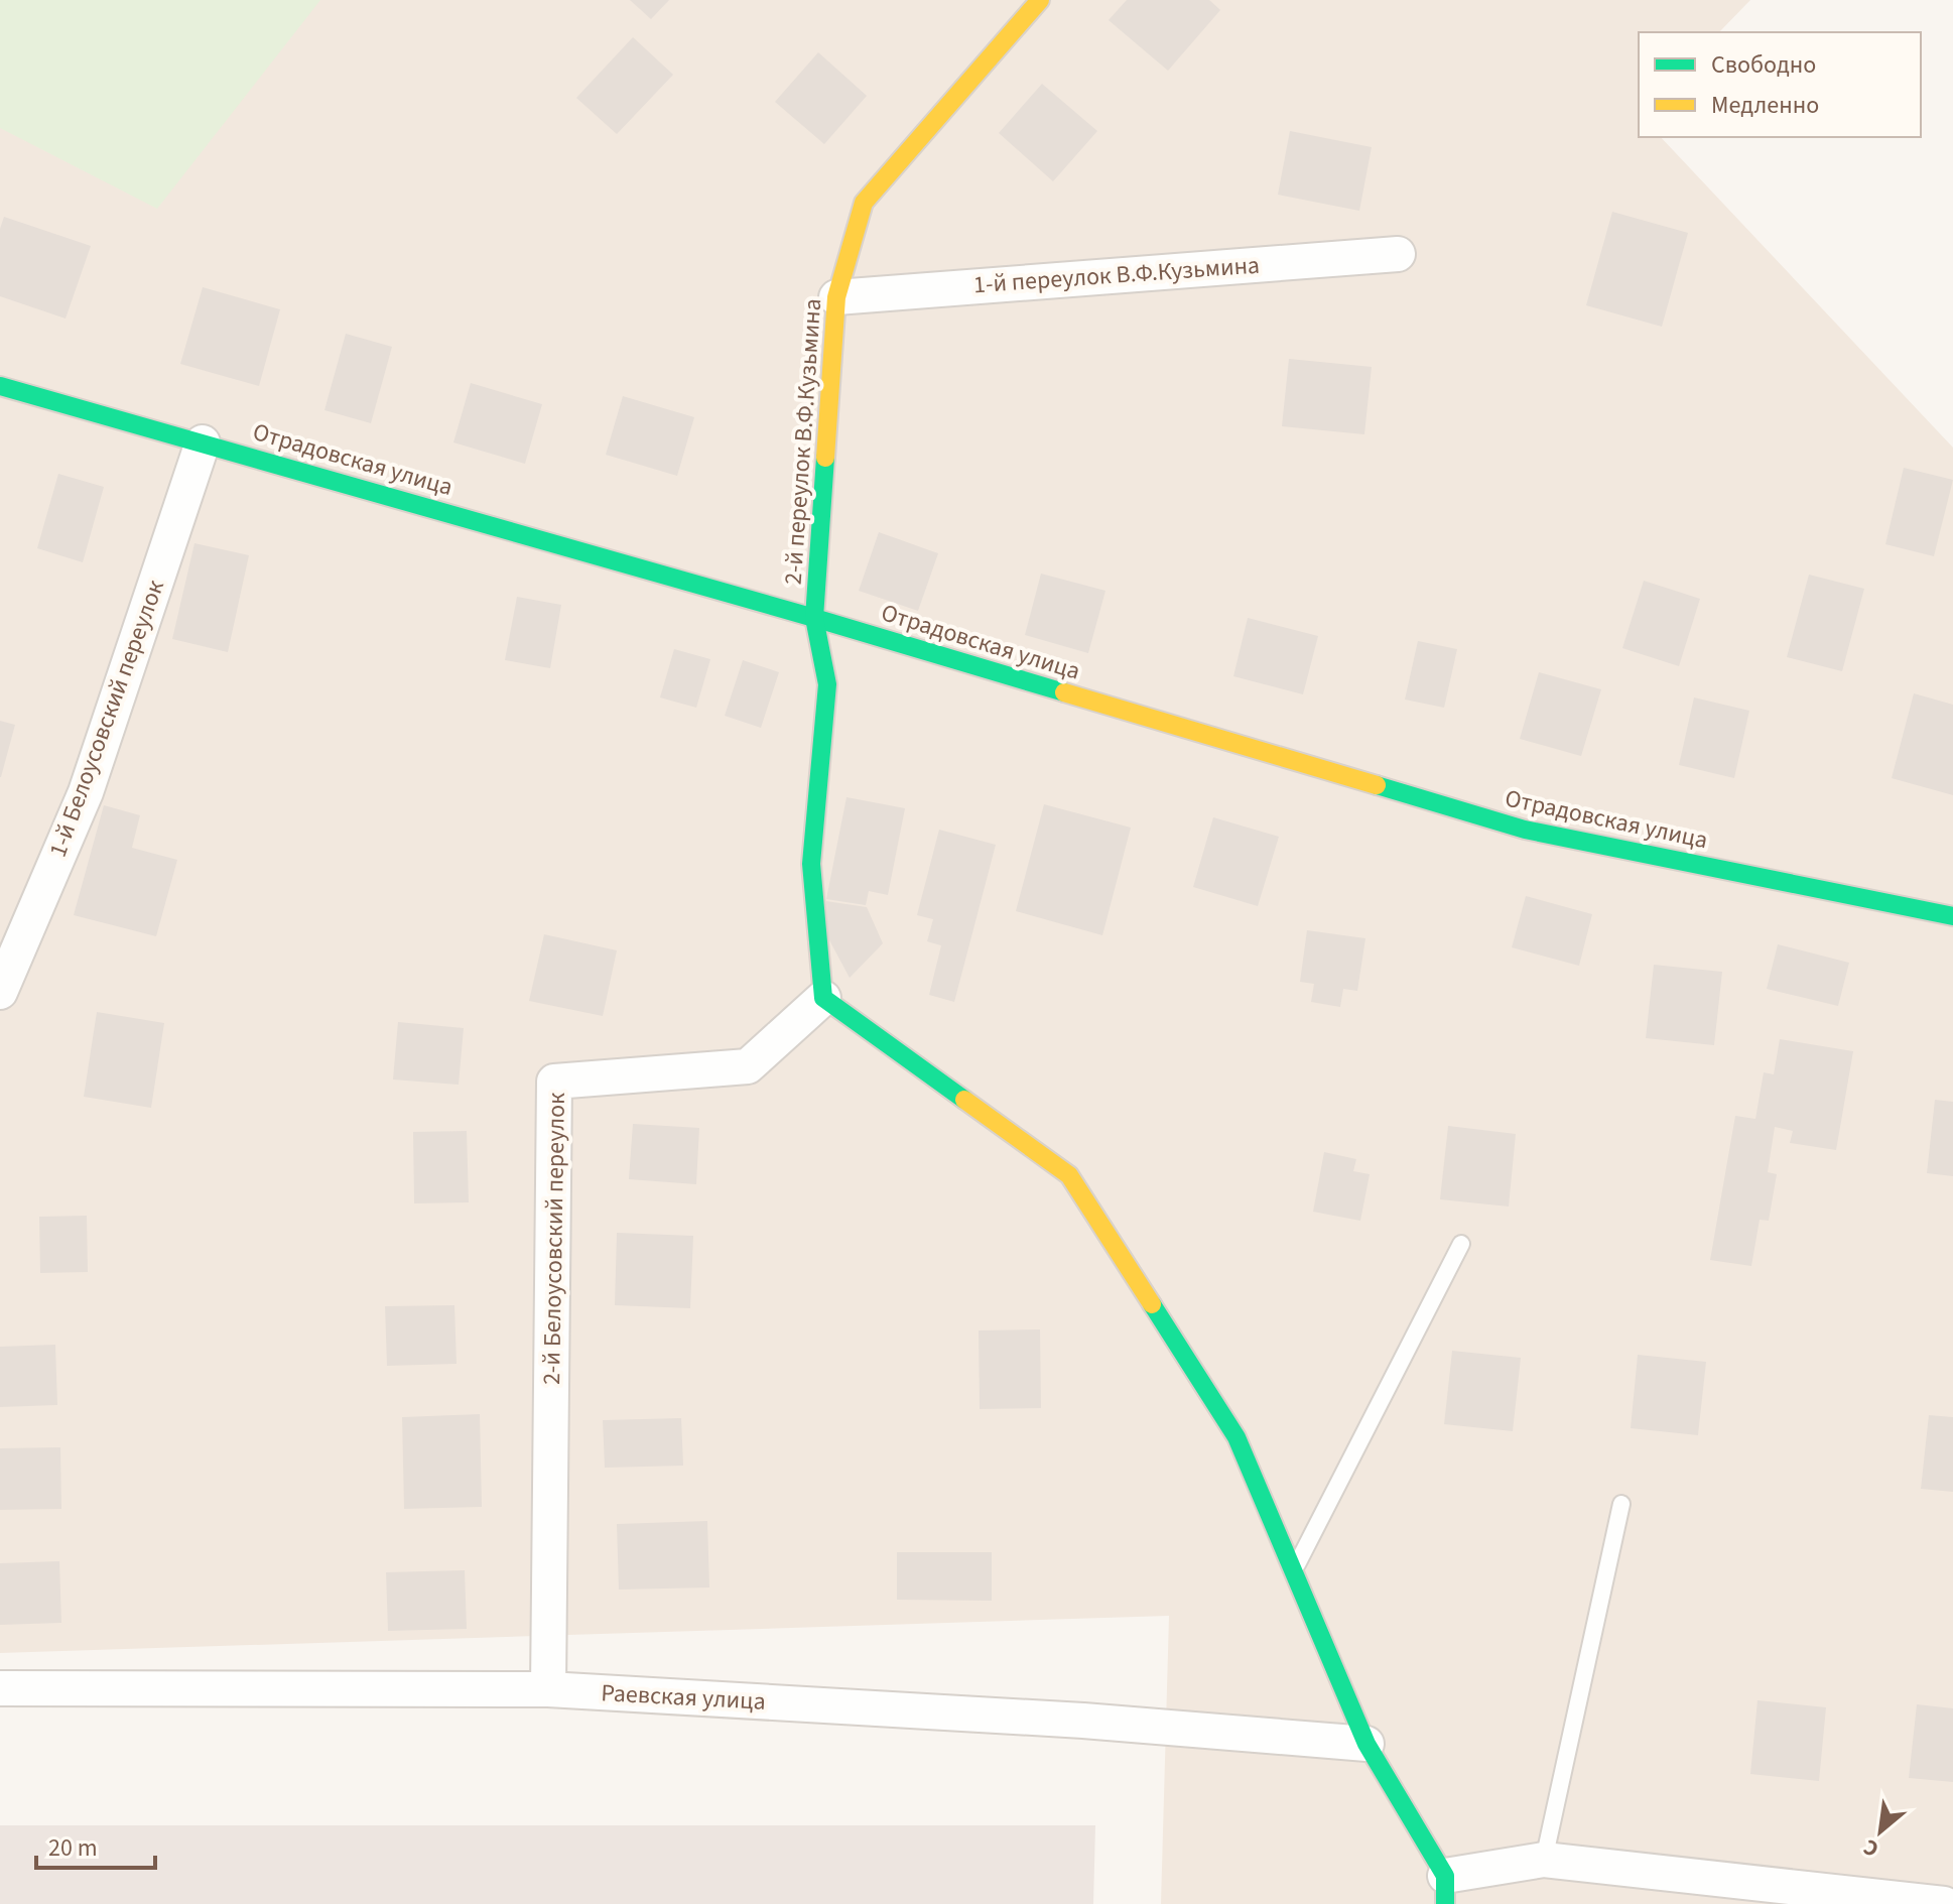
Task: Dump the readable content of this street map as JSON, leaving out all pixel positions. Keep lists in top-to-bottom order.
{
  "streets": {
    "street": [
      "1-й переулок В.Ф.Кузьмина",
      "2-й переулок В.Ф.Кузьмина",
      "Отрадовская улица",
      "1-й Белоусовский переулок",
      "2-й Белоусовский переулок",
      "Раевская улица"
    ]
  },
  "crossings": [
    ["1-й переулок В.Ф.Кузьмина", "2-й переулок В.Ф.Кузьмина"],
    ["2-й переулок В.Ф.Кузьмина", "Отрадовская улица"],
    ["2-й переулок В.Ф.Кузьмина", "2-й Белоусовский переулок"],
    ["Отрадовская улица", "1-й Белоусовский переулок"],
    ["2-й Белоусовский переулок", "Раевская улица"]
  ],
  "legend": ["Свободно", "Медленно"],
  "scale_bar": "20 m",
  "north": "bottom left"
}
